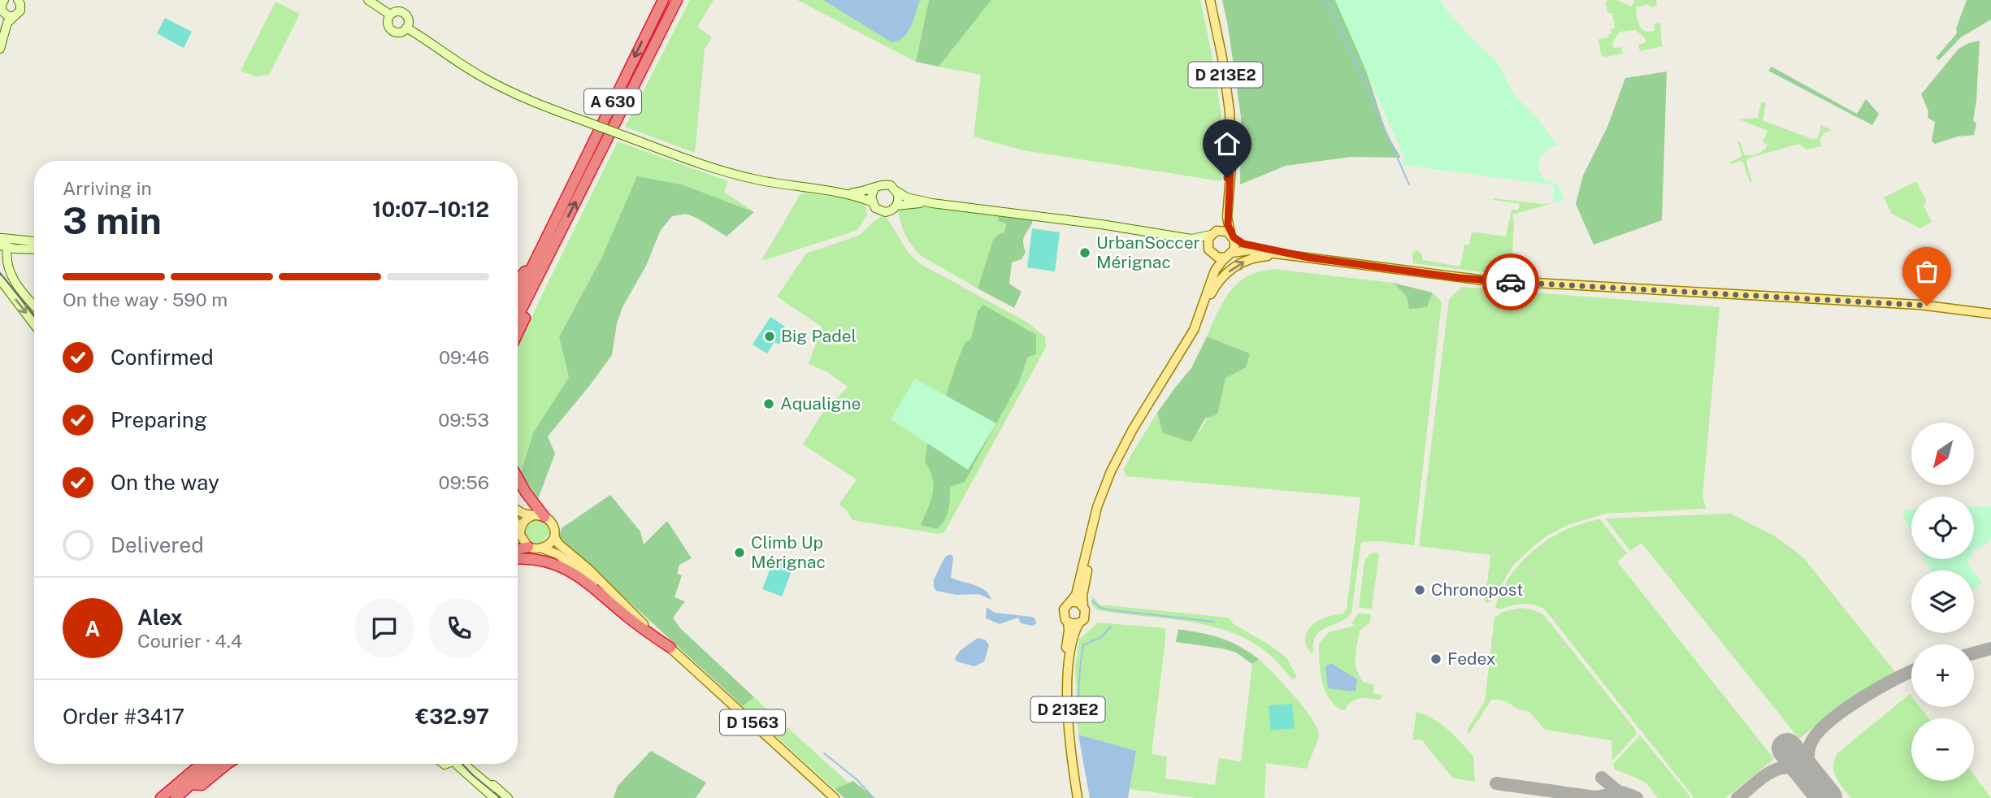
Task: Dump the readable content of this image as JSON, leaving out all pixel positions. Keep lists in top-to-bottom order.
{
  "streets": {
    "highway": ["A 630"],
    "main road": ["D 213E2", "D 1563"]
  },
  "places": [
    "UrbanSoccer Mérignac",
    "Big Padel",
    "Aqualigne",
    "Climb Up Mérignac",
    "Chronopost",
    "Fedex"
  ],
  "north": "bottom left",
  "page": {
    "heading": ["3 min", "Arriving in", "10:07–10:12"],
    "panel": [
      "Alex",
      "Courier · 4.4",
      "Order #3417",
      "€32.97"
    ],
    "bar": "On the way · 590 m",
    "list": [
      ["Confirmed", "09:46"],
      ["Preparing", "09:53"],
      ["On the way", "09:56"],
      "Delivered"
    ],
    "map_buttons": ["+", "−"],
    "round": "A"
  }
}
